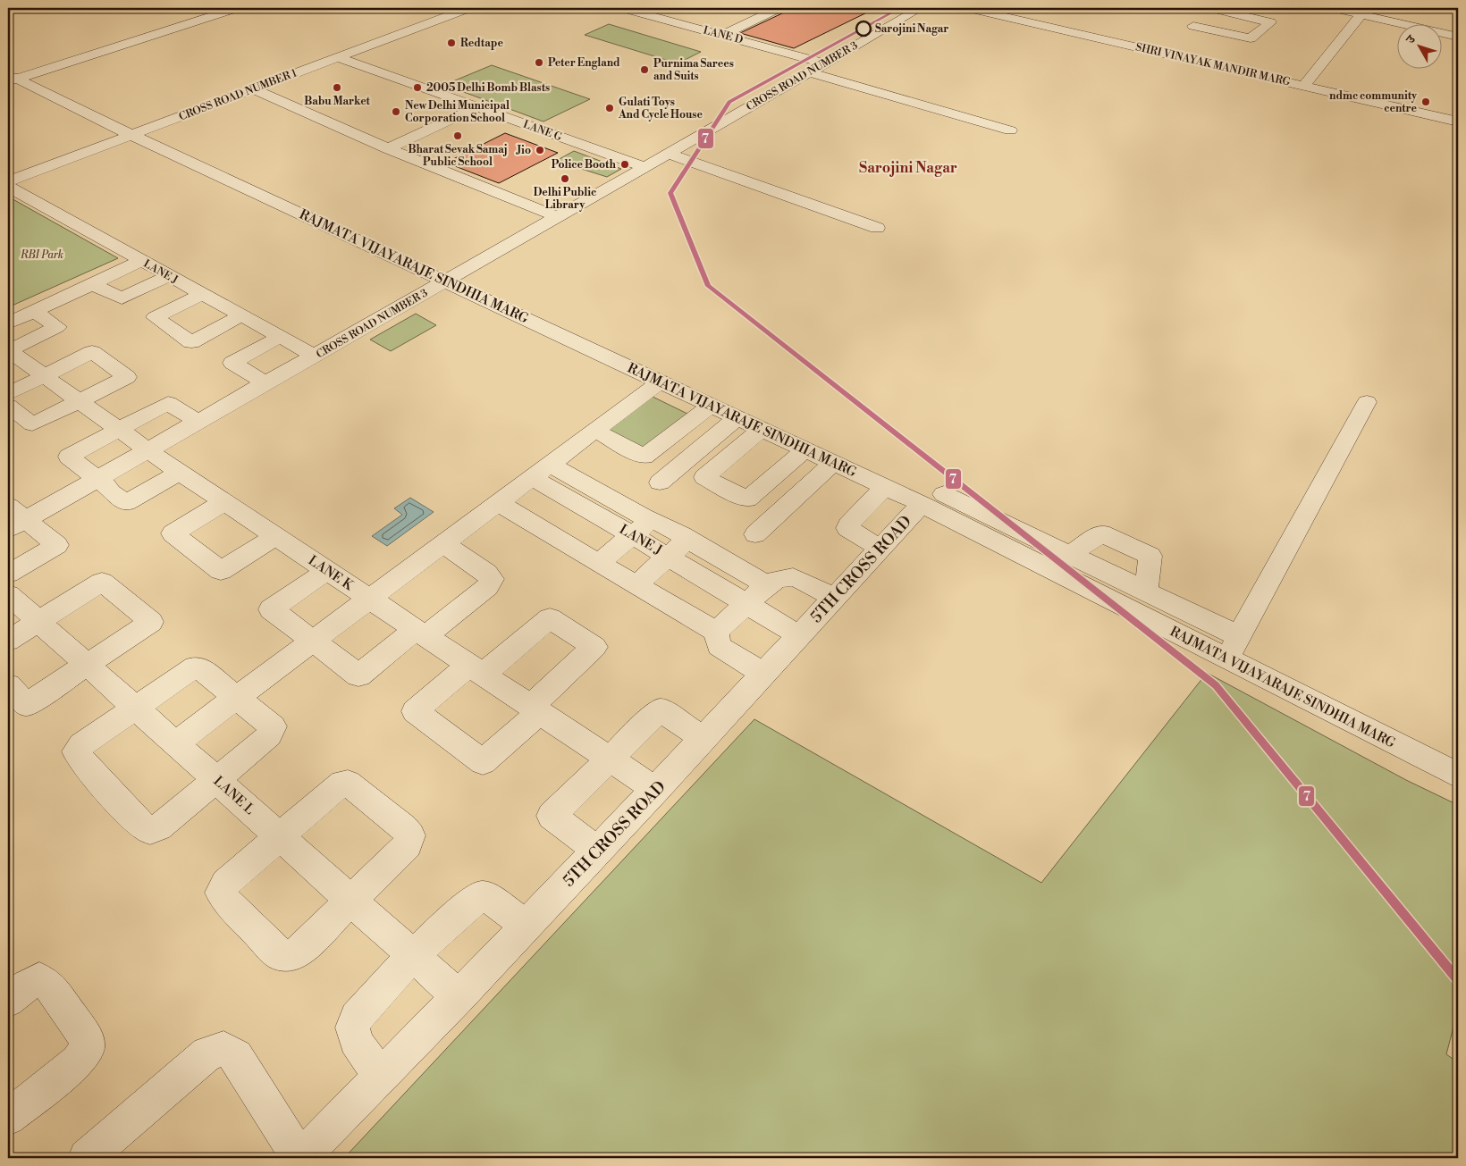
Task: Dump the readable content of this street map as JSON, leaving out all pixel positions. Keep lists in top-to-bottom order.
{
  "streets": {
    "street": [
      "LANE D",
      "SHRI VINAYAK MANDIR MARG",
      "CROSS ROAD NUMBER 3",
      "CROSS ROAD NUMBER 1",
      "LANE G",
      "RAJMATA VIJAYARAJE SINDHIA MARG",
      "LANE J",
      "5TH CROSS ROAD",
      "LANE K",
      "LANE L"
    ]
  },
  "crossings": [
    ["LANE D", "CROSS ROAD NUMBER 3"],
    ["CROSS ROAD NUMBER 3", "LANE G"],
    ["CROSS ROAD NUMBER 3", "RAJMATA VIJAYARAJE SINDHIA MARG"],
    ["CROSS ROAD NUMBER 3", "LANE J"],
    ["CROSS ROAD NUMBER 3", "LANE K"],
    ["CROSS ROAD NUMBER 1", "LANE G"],
    ["CROSS ROAD NUMBER 1", "RAJMATA VIJAYARAJE SINDHIA MARG"],
    ["RAJMATA VIJAYARAJE SINDHIA MARG", "5TH CROSS ROAD"],
    ["LANE J", "5TH CROSS ROAD"],
    ["5TH CROSS ROAD", "LANE K"],
    ["5TH CROSS ROAD", "LANE L"]
  ],
  "districts": ["Sarojini Nagar"],
  "parks": ["RBI Park"],
  "places": [
    "Sarojini Nagar",
    "Redtape",
    "Peter England",
    "Purnima Sarees and Suits",
    "Babu Market",
    "2005 Delhi Bomb Blasts",
    "ndmc community centre",
    "Gulati Toys And Cycle House",
    "New Delhi Municipal Corporation School",
    "Bharat Sevak Samaj Public School",
    "Jio",
    "Police Booth",
    "Delhi Public Library"
  ],
  "lines": ["transit line 7"],
  "north": "top left"
}
